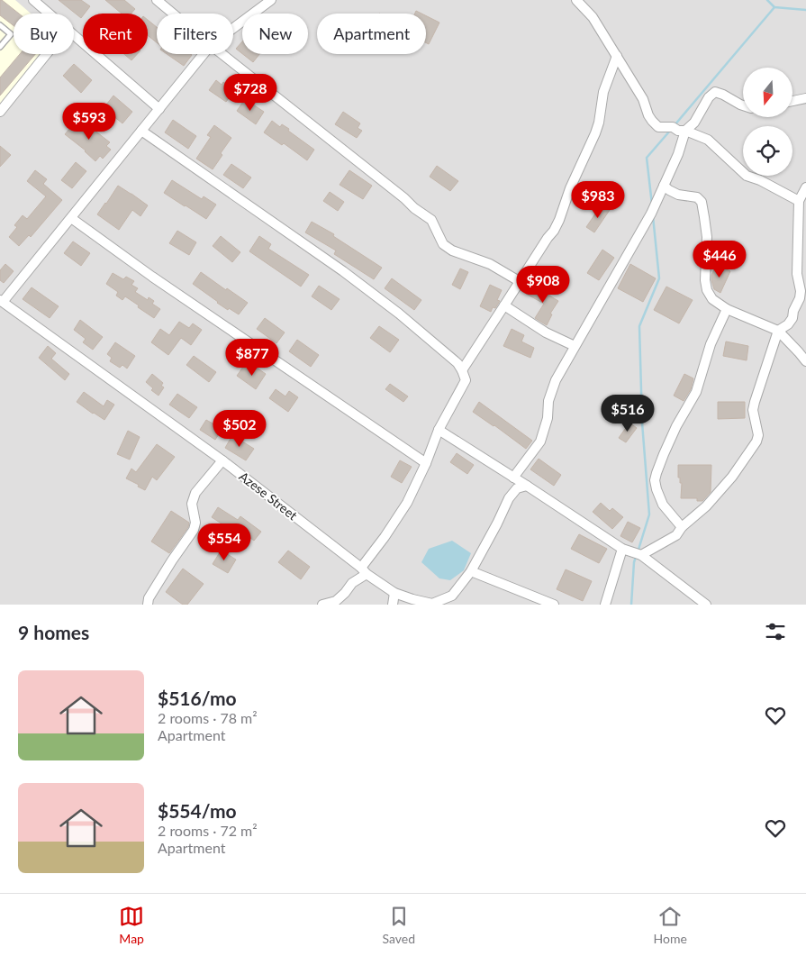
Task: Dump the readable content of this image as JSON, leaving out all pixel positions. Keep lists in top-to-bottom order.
{
  "streets": {
    "street": ["Azese Street"]
  },
  "north": "bottom",
  "page": {
    "chip": [
      "Buy",
      "Rent",
      "Filters",
      "New",
      "Apartment"
    ],
    "price": [
      "$728",
      "$593",
      "$983",
      "$446",
      "$908",
      "$877",
      "$516",
      "$502",
      "$554"
    ],
    "heading": "9 homes",
    "list": [
      {
        "name": "$516/mo",
        "note": "2 rooms · 78 m² · Apartment"
      },
      {
        "name": "$554/mo",
        "note": "2 rooms · 72 m² · Apartment"
      }
    ],
    "tabs": ["Map", "Saved", "Home"]
  }
}
